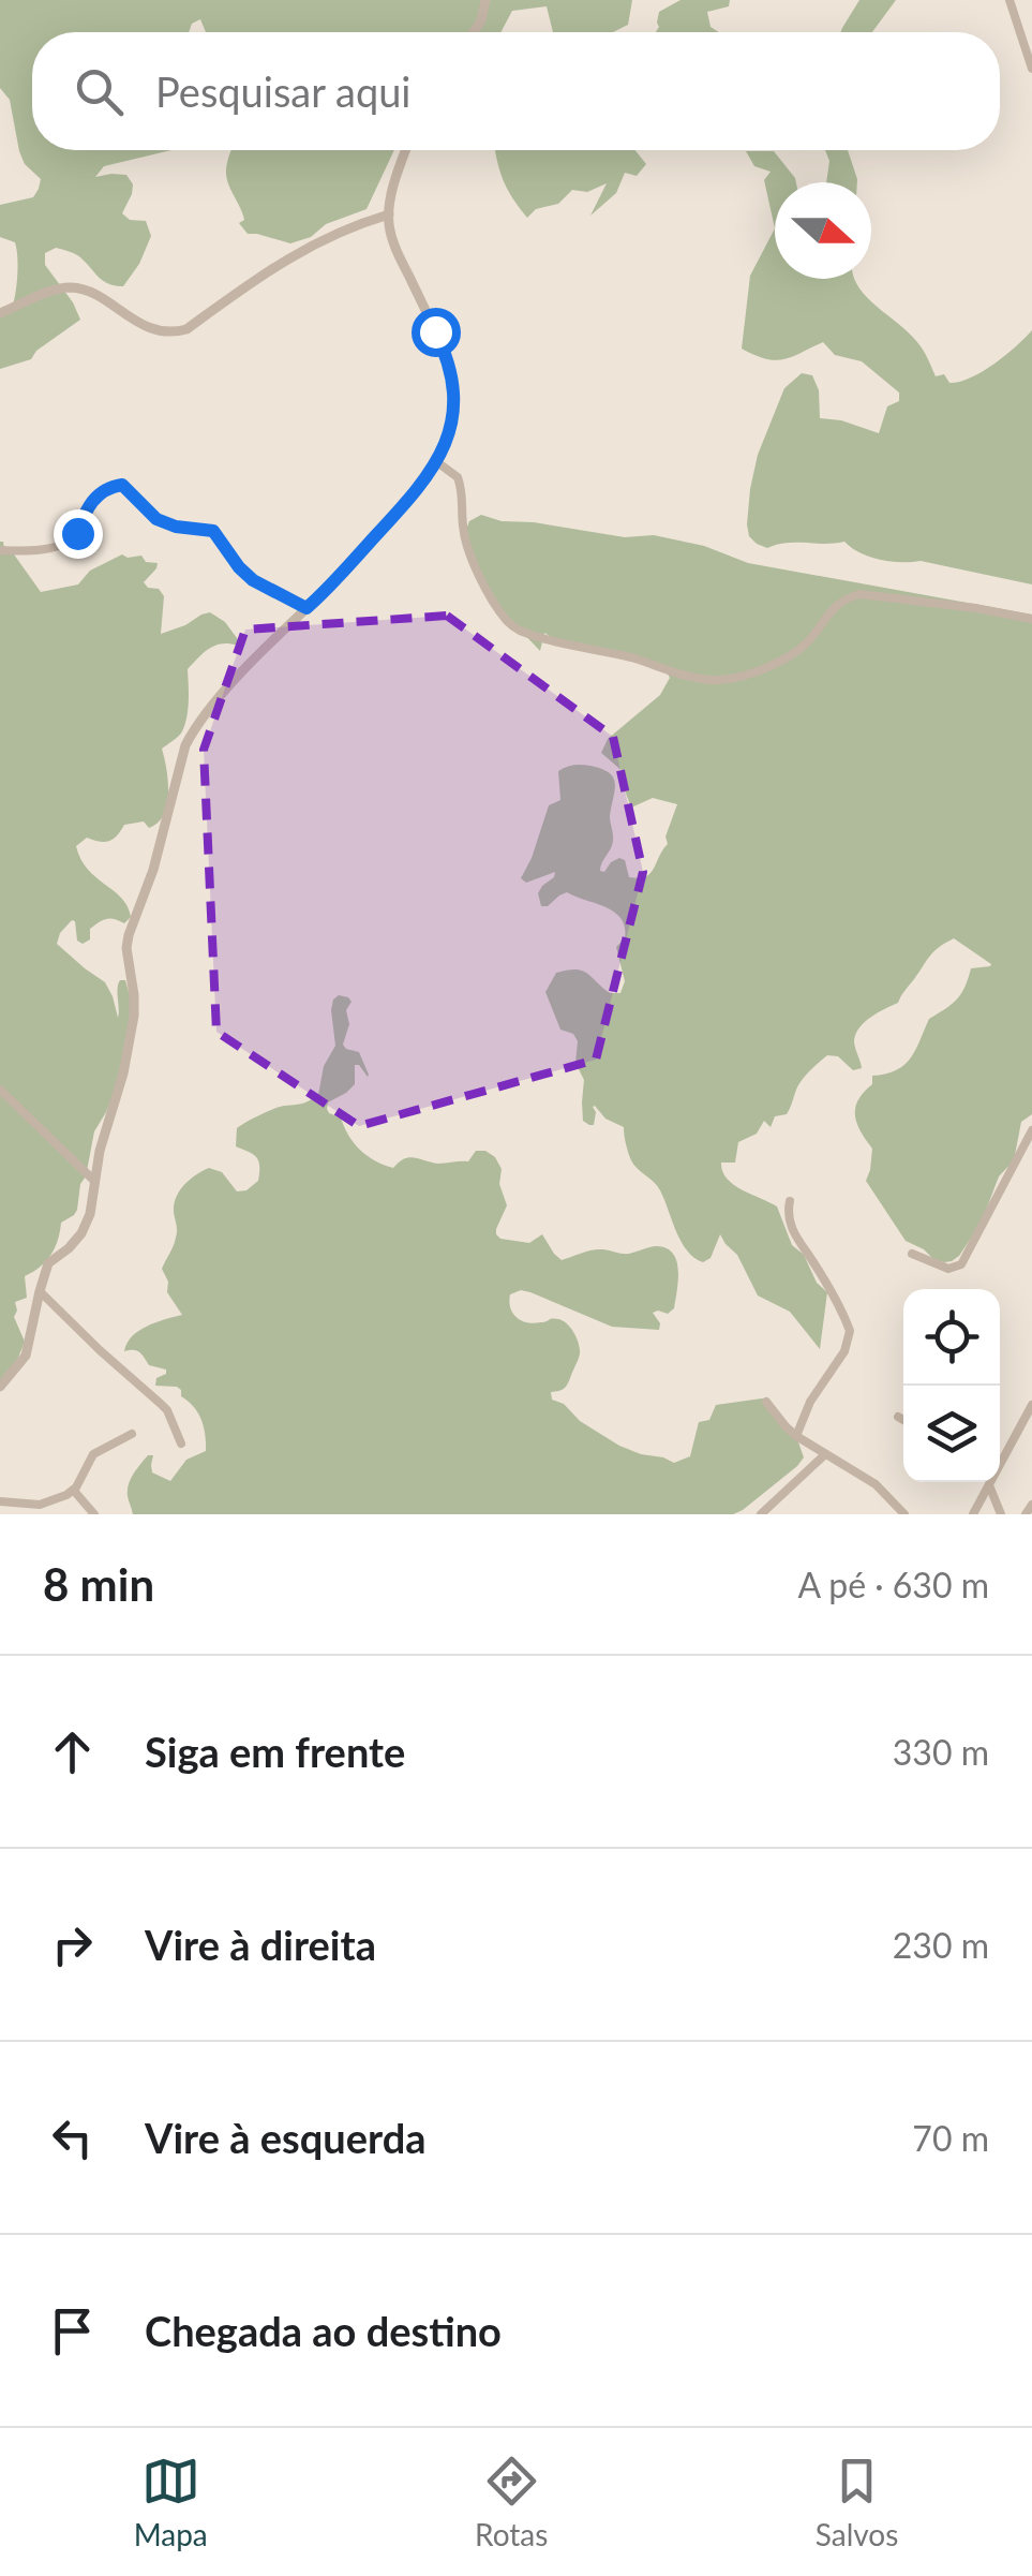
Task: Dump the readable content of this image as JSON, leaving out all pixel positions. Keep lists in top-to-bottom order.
{
  "north": "right",
  "page": {
    "search": "Pesquisar aqui",
    "heading": ["8 min", "A pé · 630 m"],
    "list": [
      ["Siga em frente", "330 m"],
      ["Vire à direita", "230 m"],
      ["Vire à esquerda", "70 m"],
      "Chegada ao destino"
    ],
    "nav": ["Mapa", "Rotas", "Salvos"]
  }
}
